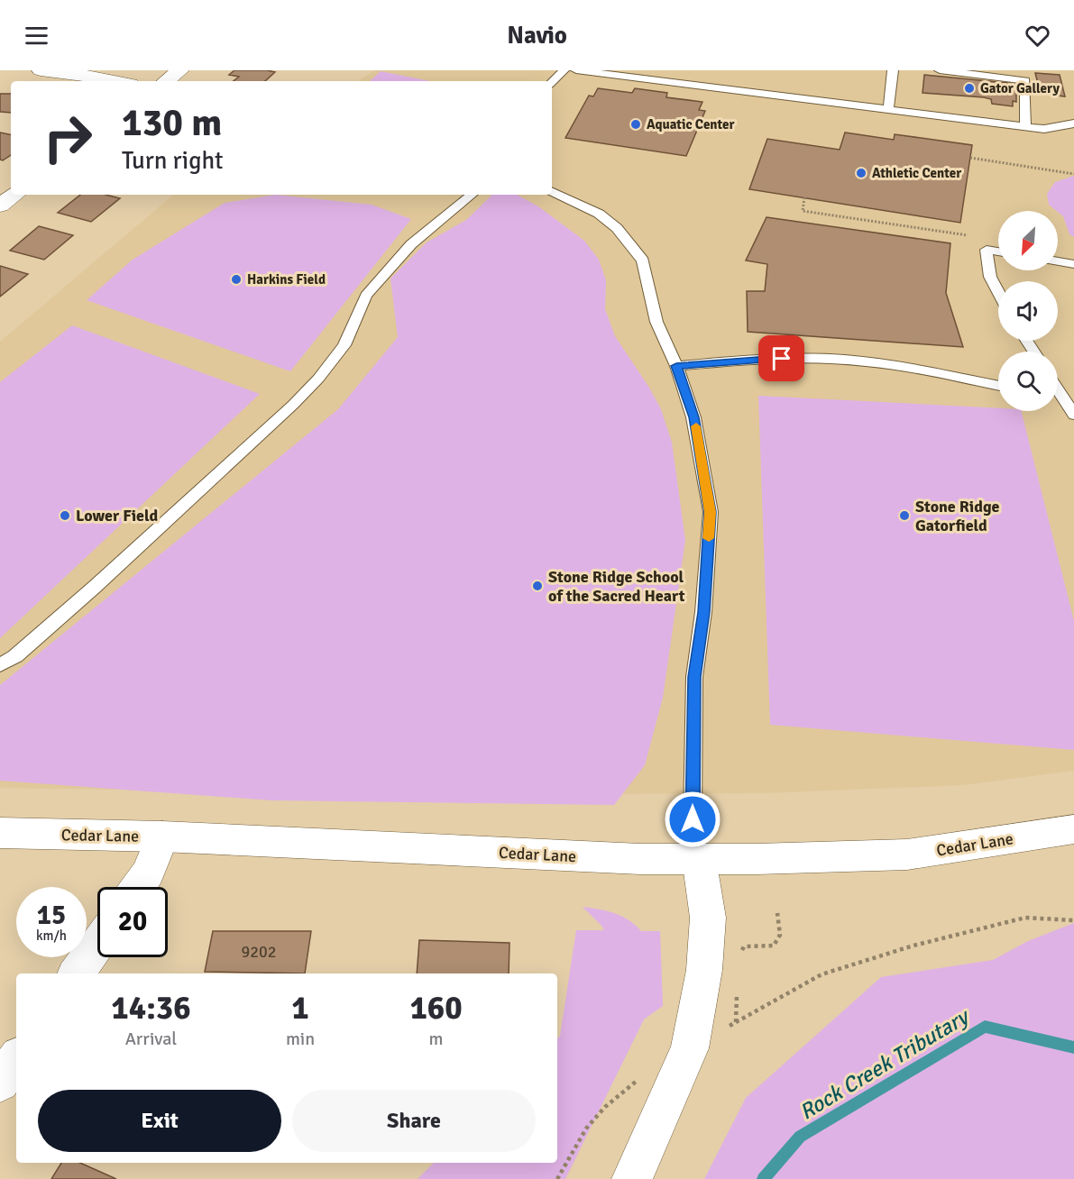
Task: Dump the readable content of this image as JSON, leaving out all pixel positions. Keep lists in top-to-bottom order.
{
  "streets": {
    "street": ["Cedar Lane"]
  },
  "water": ["Rock Creek Tributary"],
  "places": [
    "Gator Gallery",
    "Aquatic Center",
    "Athletic Center",
    "Harkins Field",
    "Lower Field",
    "Stone Ridge Gatorfield",
    "Stone Ridge School of the Sacred Heart"
  ],
  "house_numbers": ["9202"],
  "north": "bottom left",
  "page": {
    "header": "Navio",
    "turn": ["130 m", "Turn right"],
    "speed": "15 km/h",
    "limit": "20",
    "eta": [
      "14:36",
      "Arrival",
      "1",
      "min",
      "160",
      "m"
    ],
    "buttons": ["Exit", "Share"]
  }
}
